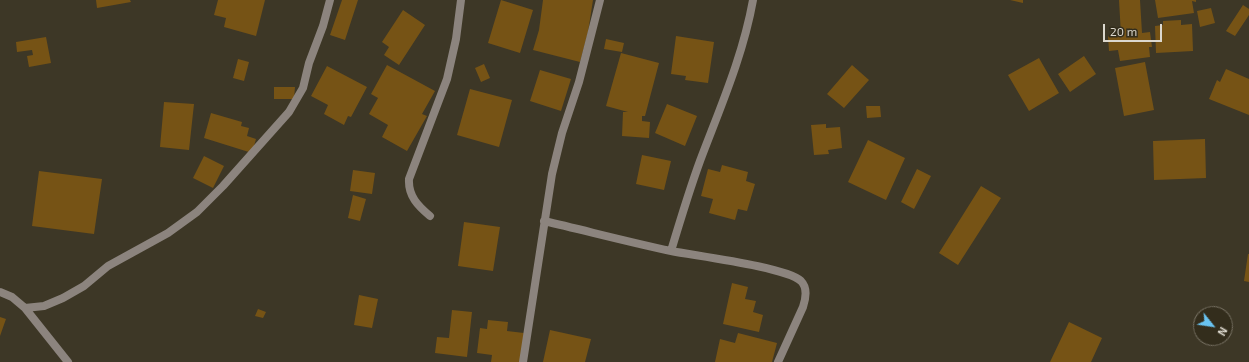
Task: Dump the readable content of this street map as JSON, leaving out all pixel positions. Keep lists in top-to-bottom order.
{
  "scale_bar": "20 m",
  "north": "bottom right"
}
